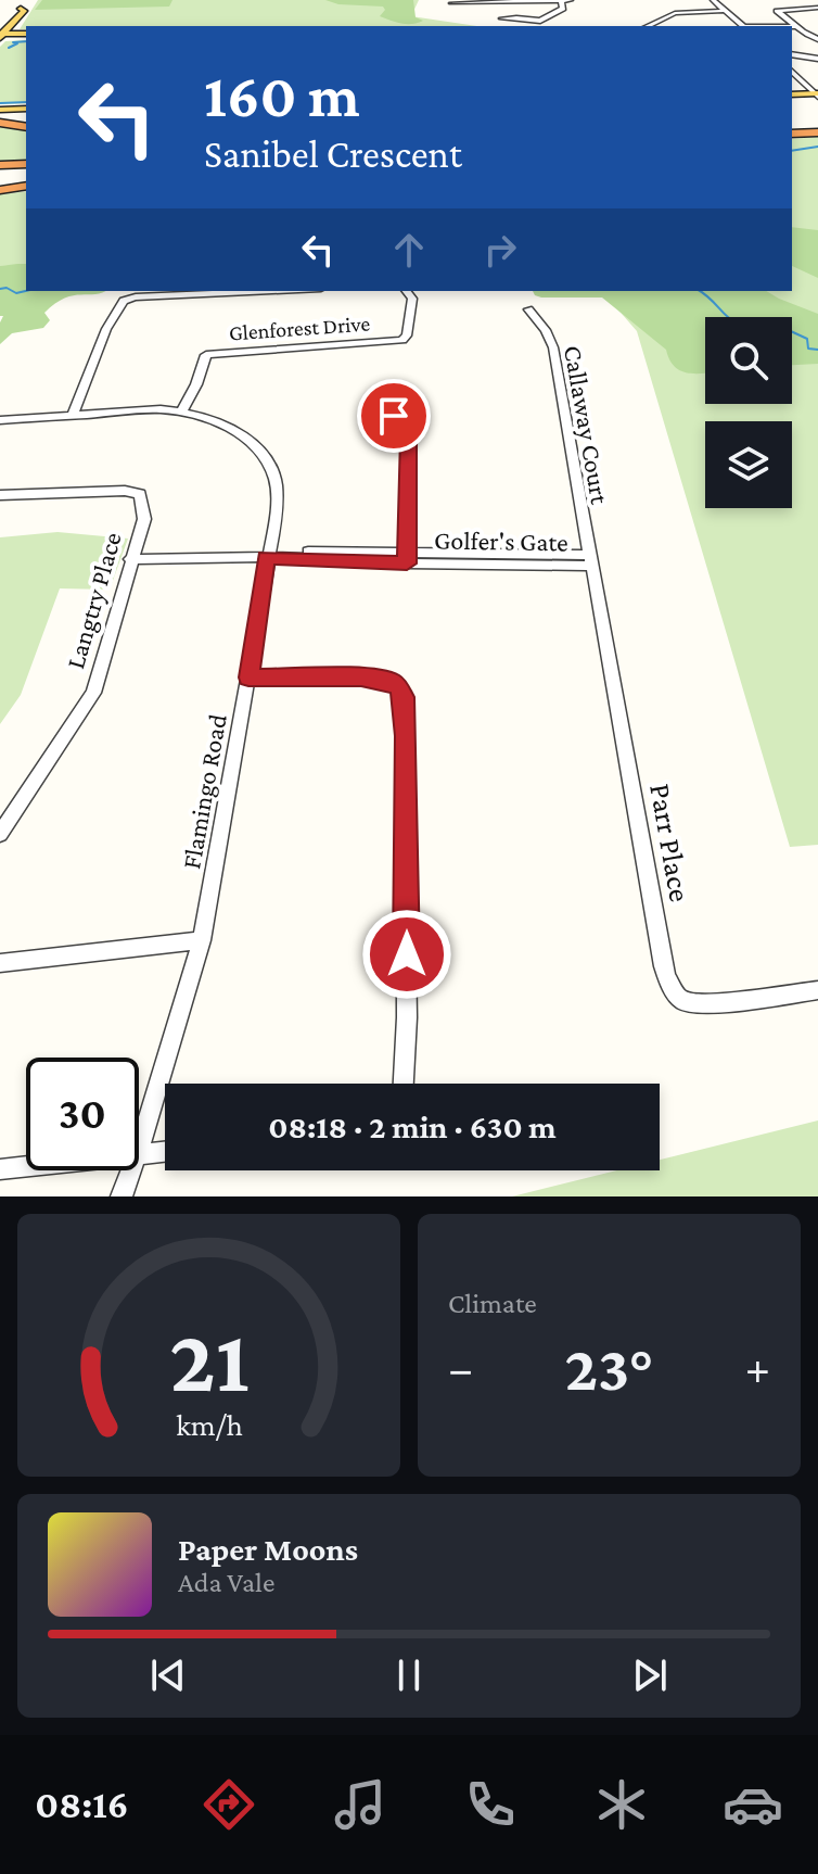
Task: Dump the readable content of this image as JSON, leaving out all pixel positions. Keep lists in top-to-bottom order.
{
  "streets": {
    "street": [
      "Glenforest Drive",
      "Callaway Court",
      "Golfer's Gate",
      "Langtry Place",
      "Flamingo Road",
      "Parr Place"
    ]
  },
  "crossings": [
    ["Glenforest Drive", "Flamingo Road"],
    ["Callaway Court", "Golfer's Gate"],
    ["Callaway Court", "Parr Place"],
    ["Golfer's Gate", "Langtry Place"],
    ["Golfer's Gate", "Flamingo Road"],
    ["Golfer's Gate", "Parr Place"]
  ],
  "page": {
    "turn": ["160 m", "Sanibel Crescent"],
    "limit": "30",
    "trip": "08:18 · 2 min · 630 m",
    "tile": "Climate",
    "heat": ["−", "23°", "+"],
    "song": ["Paper Moons", "Ada Vale"],
    "tabs": "08:16",
    "gauge": ["21", "km/h"]
  }
}
